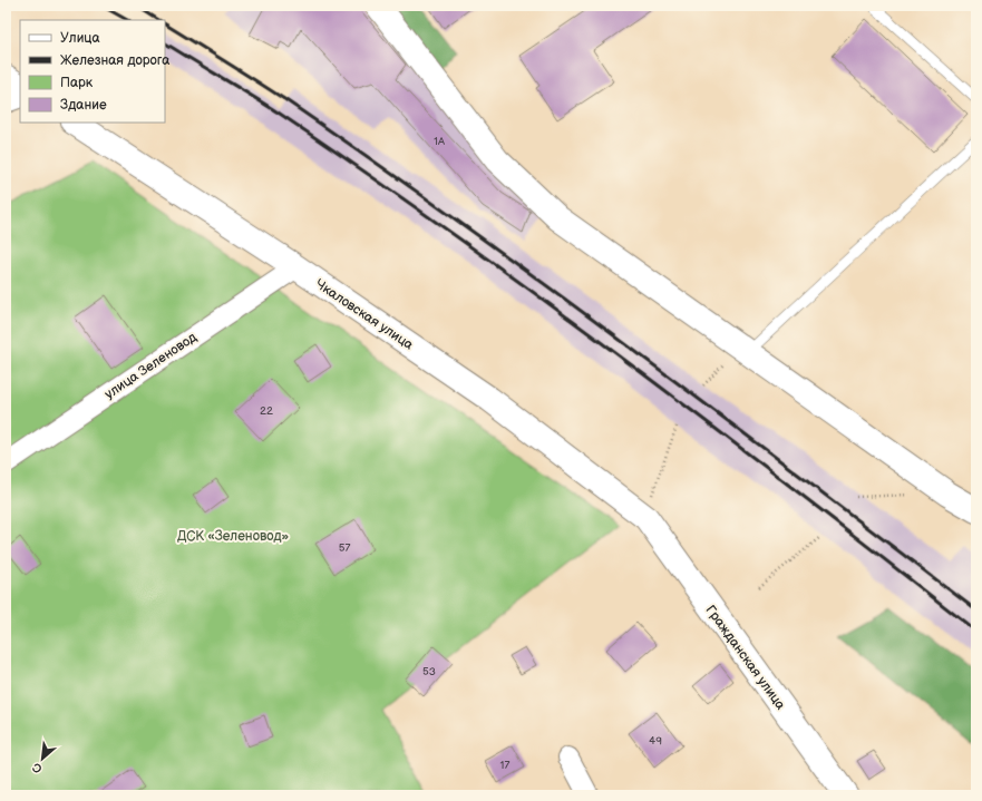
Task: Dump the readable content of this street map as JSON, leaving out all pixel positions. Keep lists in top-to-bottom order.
{
  "streets": {
    "street": ["Чкаловская улица", "улица Зеленовод", "Гражданская улица"]
  },
  "crossings": [
    ["Чкаловская улица", "улица Зеленовод"],
    ["Чкаловская улица", "Гражданская улица"]
  ],
  "parks": ["ДСК «Зеленовод»"],
  "house_numbers": [
    "1А",
    "22",
    "57",
    "53",
    "49",
    "17"
  ],
  "legend": [
    "Улица",
    "Железная дорога",
    "Парк",
    "Здание"
  ],
  "north": "bottom left"
}
